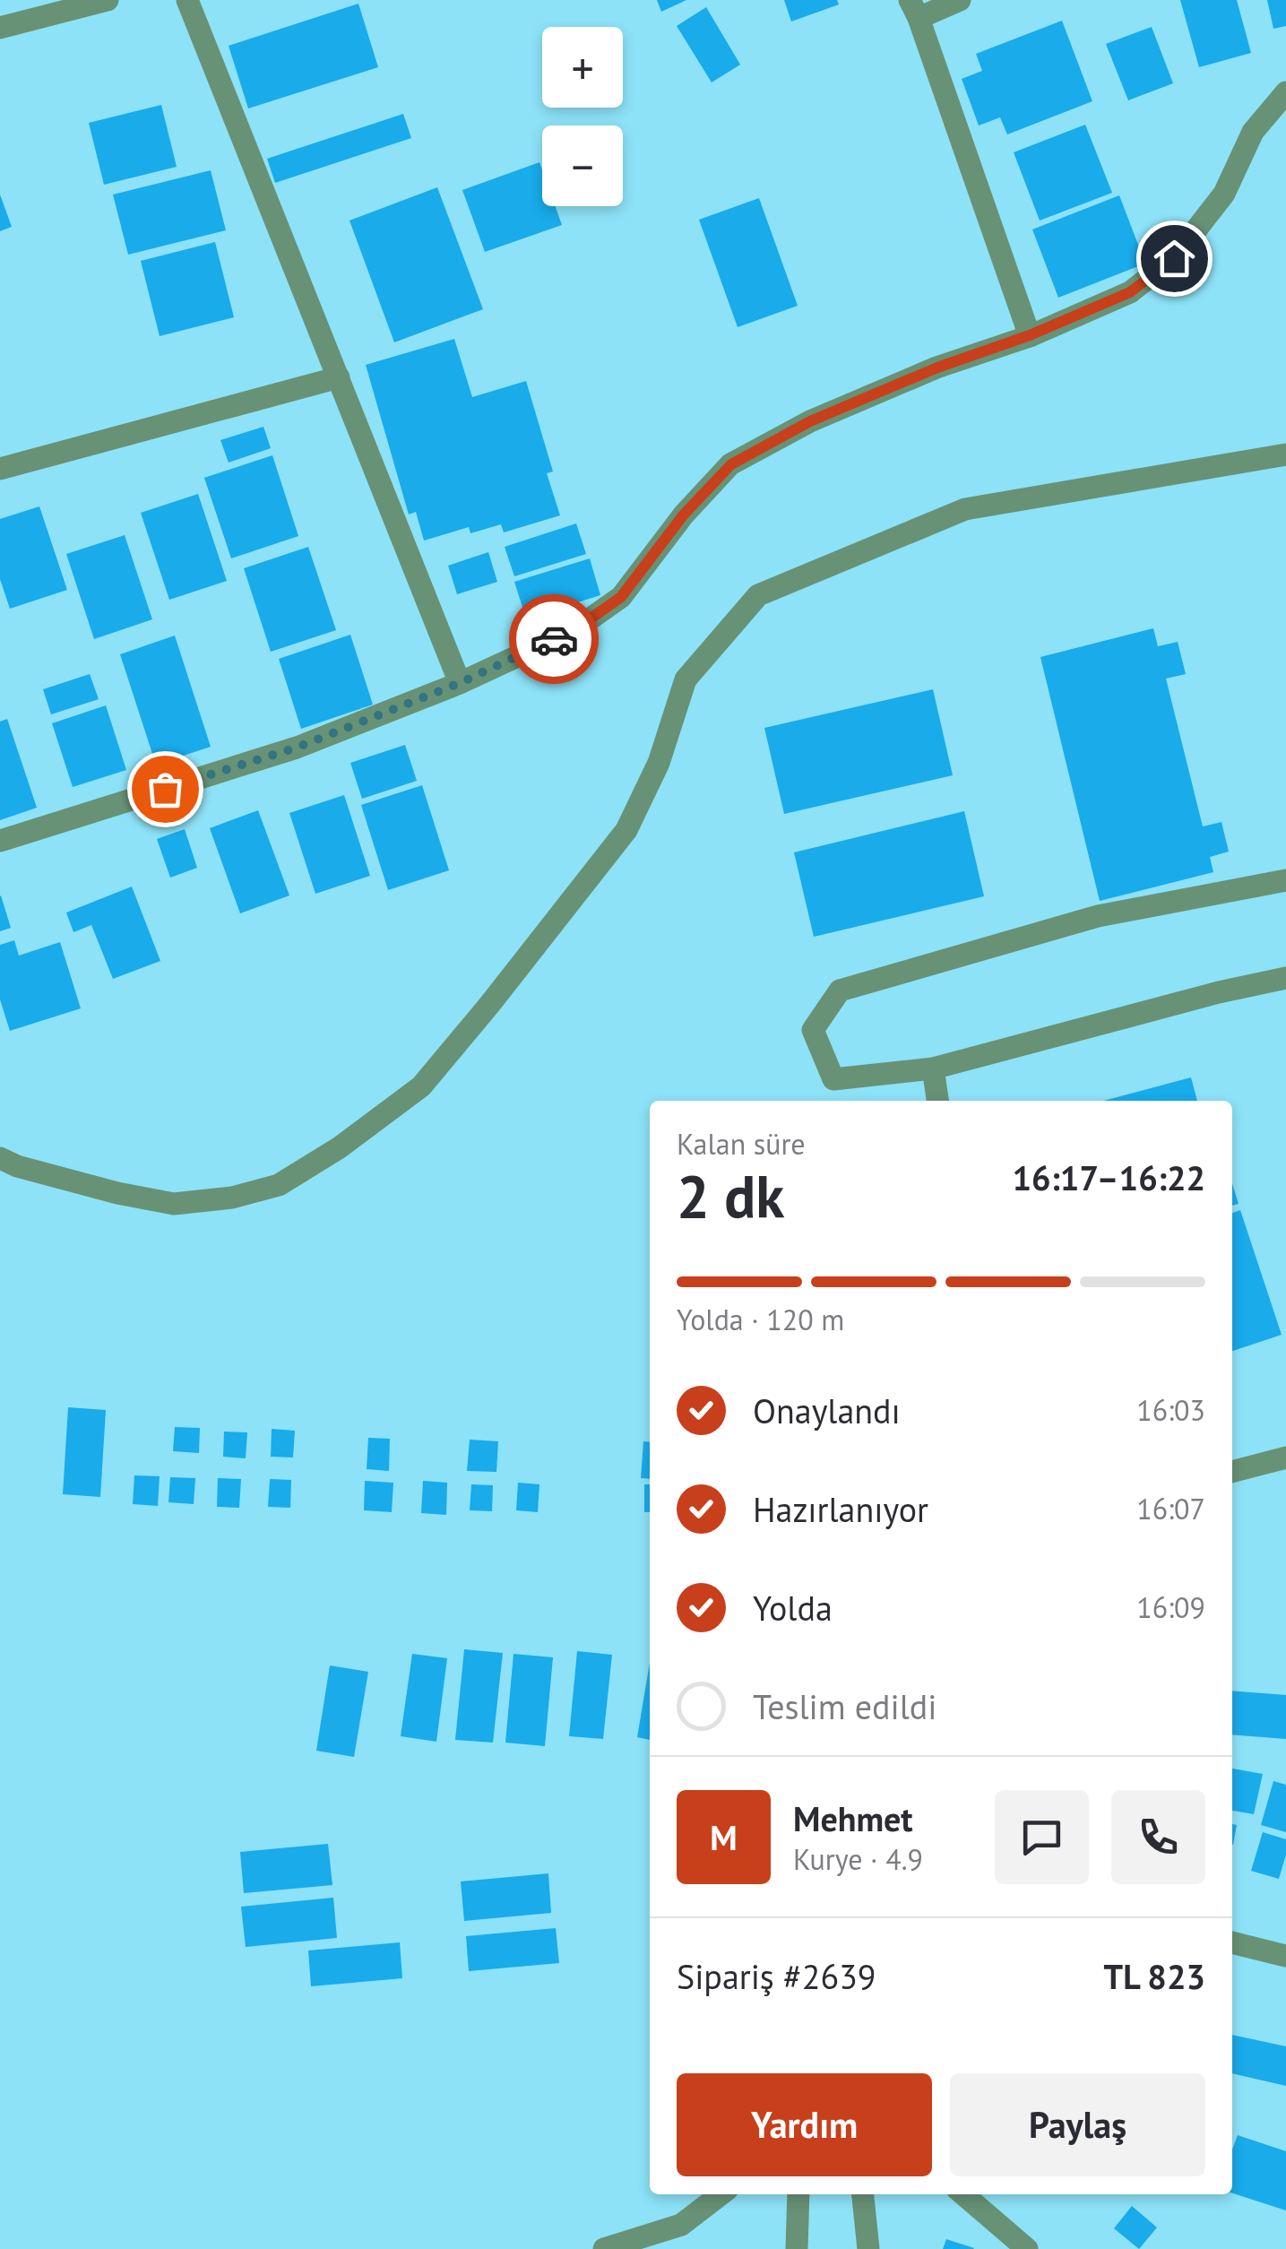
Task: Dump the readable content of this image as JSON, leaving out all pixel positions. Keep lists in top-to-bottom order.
{
  "page": {
    "map_buttons": ["+", "−"],
    "heading": ["2 dk", "Kalan süre", "16:17–16:22"],
    "panel": [
      "Mehmet",
      "Kurye · 4.9",
      "Sipariş #2639",
      "TL 823"
    ],
    "bar": "Yolda · 120 m",
    "list": [
      ["Onaylandı", "16:03"],
      ["Hazırlanıyor", "16:07"],
      ["Yolda", "16:09"],
      "Teslim edildi"
    ],
    "round": "M",
    "buttons": ["Yardım", "Paylaş"]
  }
}
